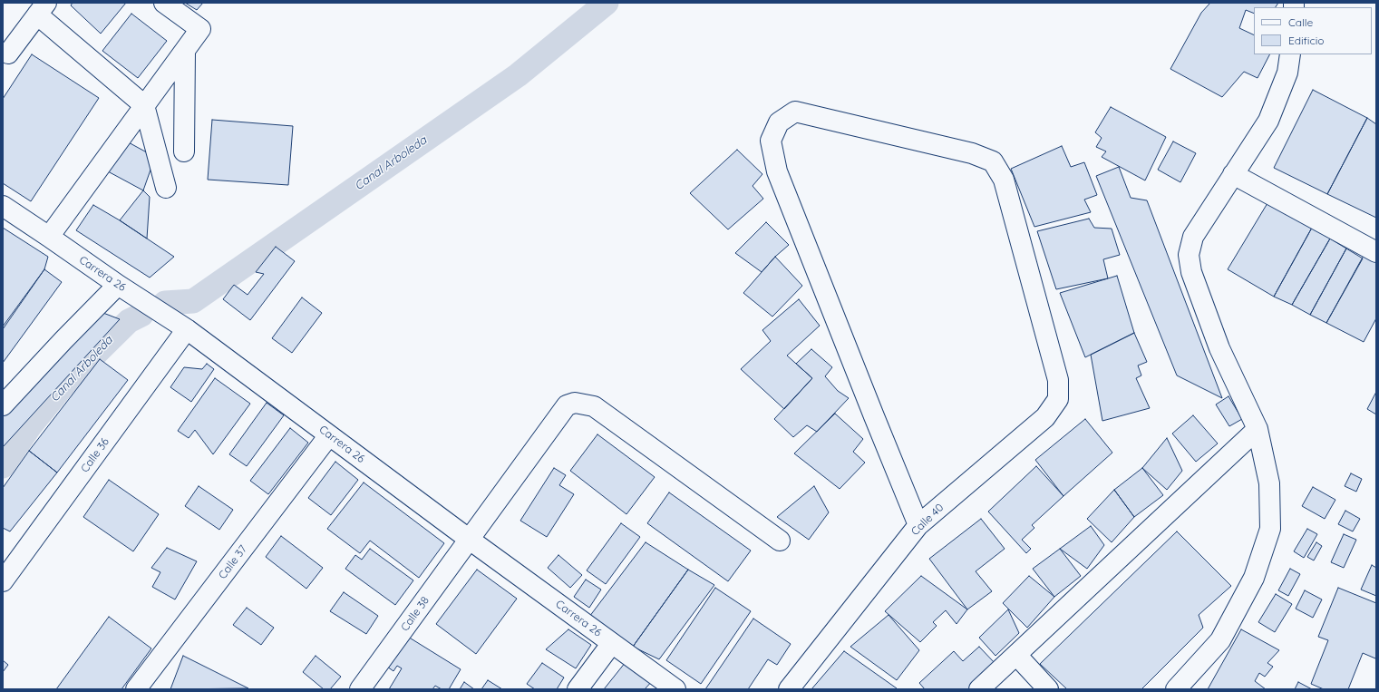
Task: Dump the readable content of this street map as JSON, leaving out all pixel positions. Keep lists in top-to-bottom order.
{
  "streets": {
    "street": [
      "Carrera 26",
      "Calle 36",
      "Calle 40",
      "Calle 37",
      "Calle 38"
    ]
  },
  "crossings": [
    ["Carrera 26", "Calle 36"],
    ["Carrera 26", "Calle 37"],
    ["Carrera 26", "Calle 38"]
  ],
  "water": ["Canal Arboleda"],
  "legend": ["Calle", "Edificio"]
}
